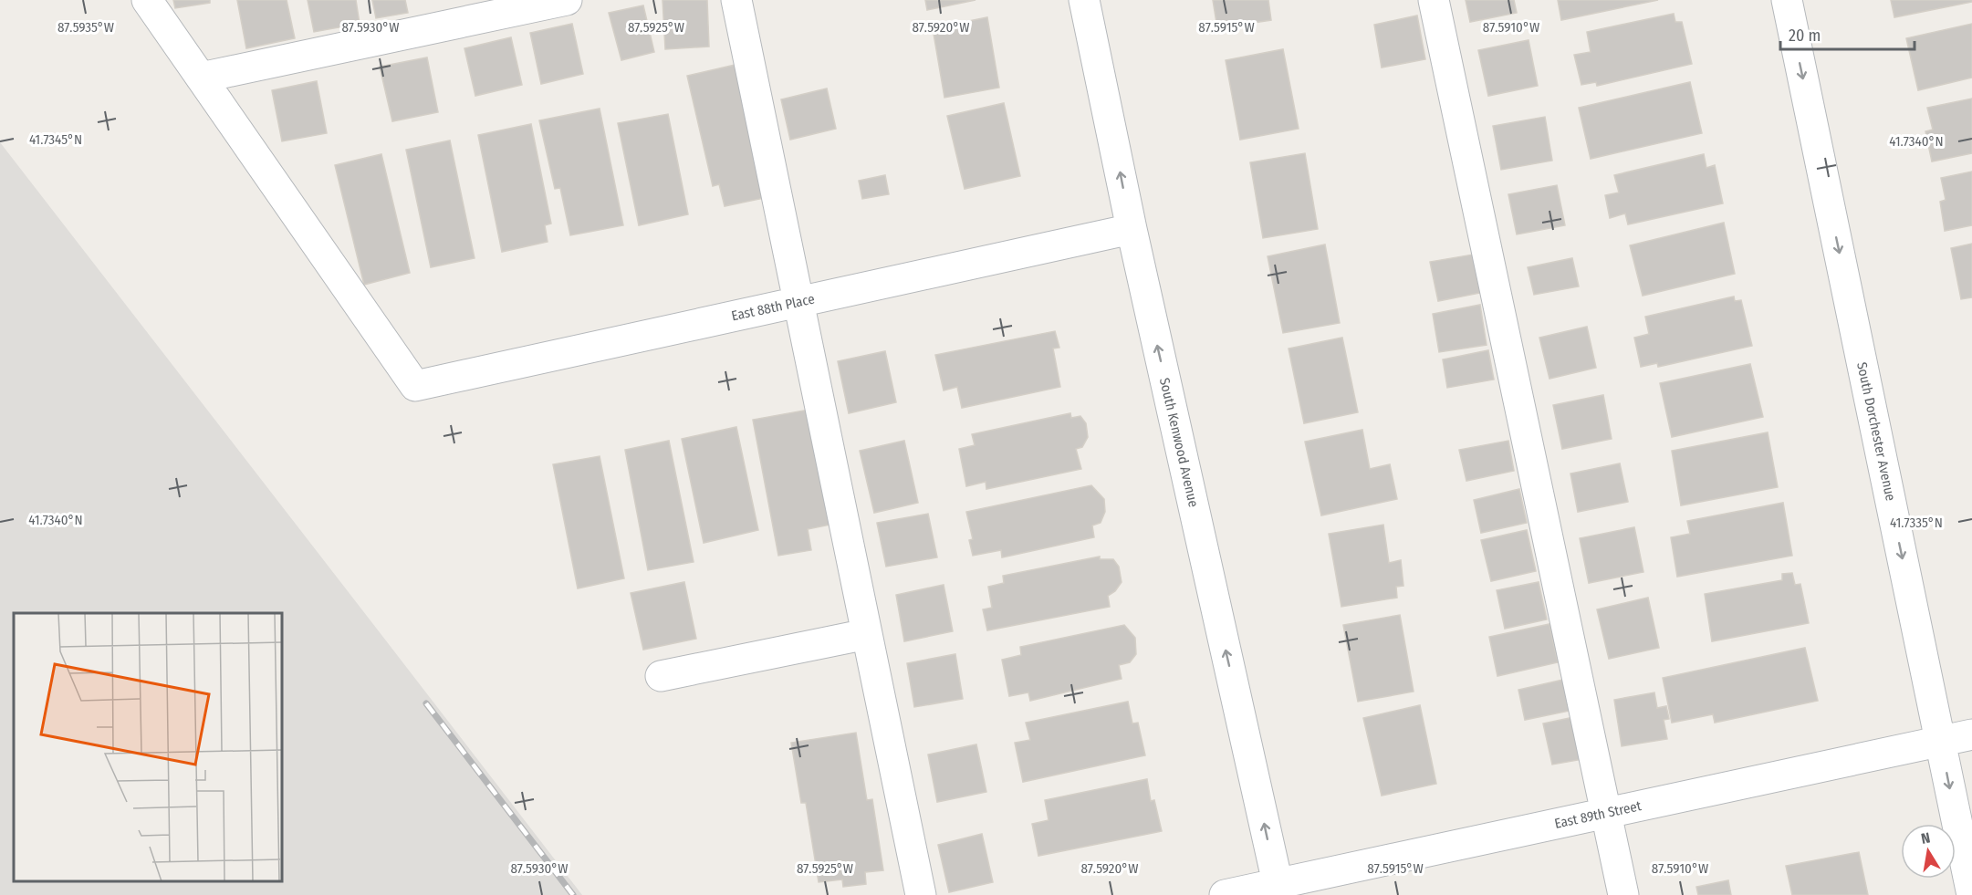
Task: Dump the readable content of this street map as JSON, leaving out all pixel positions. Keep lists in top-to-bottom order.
{
  "streets": {
    "street": [
      "East 88th Place",
      "South Dorchester Avenue",
      "South Kenwood Avenue",
      "East 89th Street"
    ]
  },
  "crossings": [
    ["East 88th Place", "South Kenwood Avenue"],
    ["South Dorchester Avenue", "East 89th Street"],
    ["South Kenwood Avenue", "East 89th Street"]
  ],
  "one_way": ["South Dorchester Avenue", "South Kenwood Avenue"],
  "scale_bar": "20 m",
  "north": "top",
  "coordinates": [
    "87.5935°W",
    "87.5930°W",
    "87.5925°W",
    "87.5920°W",
    "87.5915°W",
    "87.5910°W",
    "41.7345°N",
    "41.7340°N",
    "41.7335°N"
  ]
}
